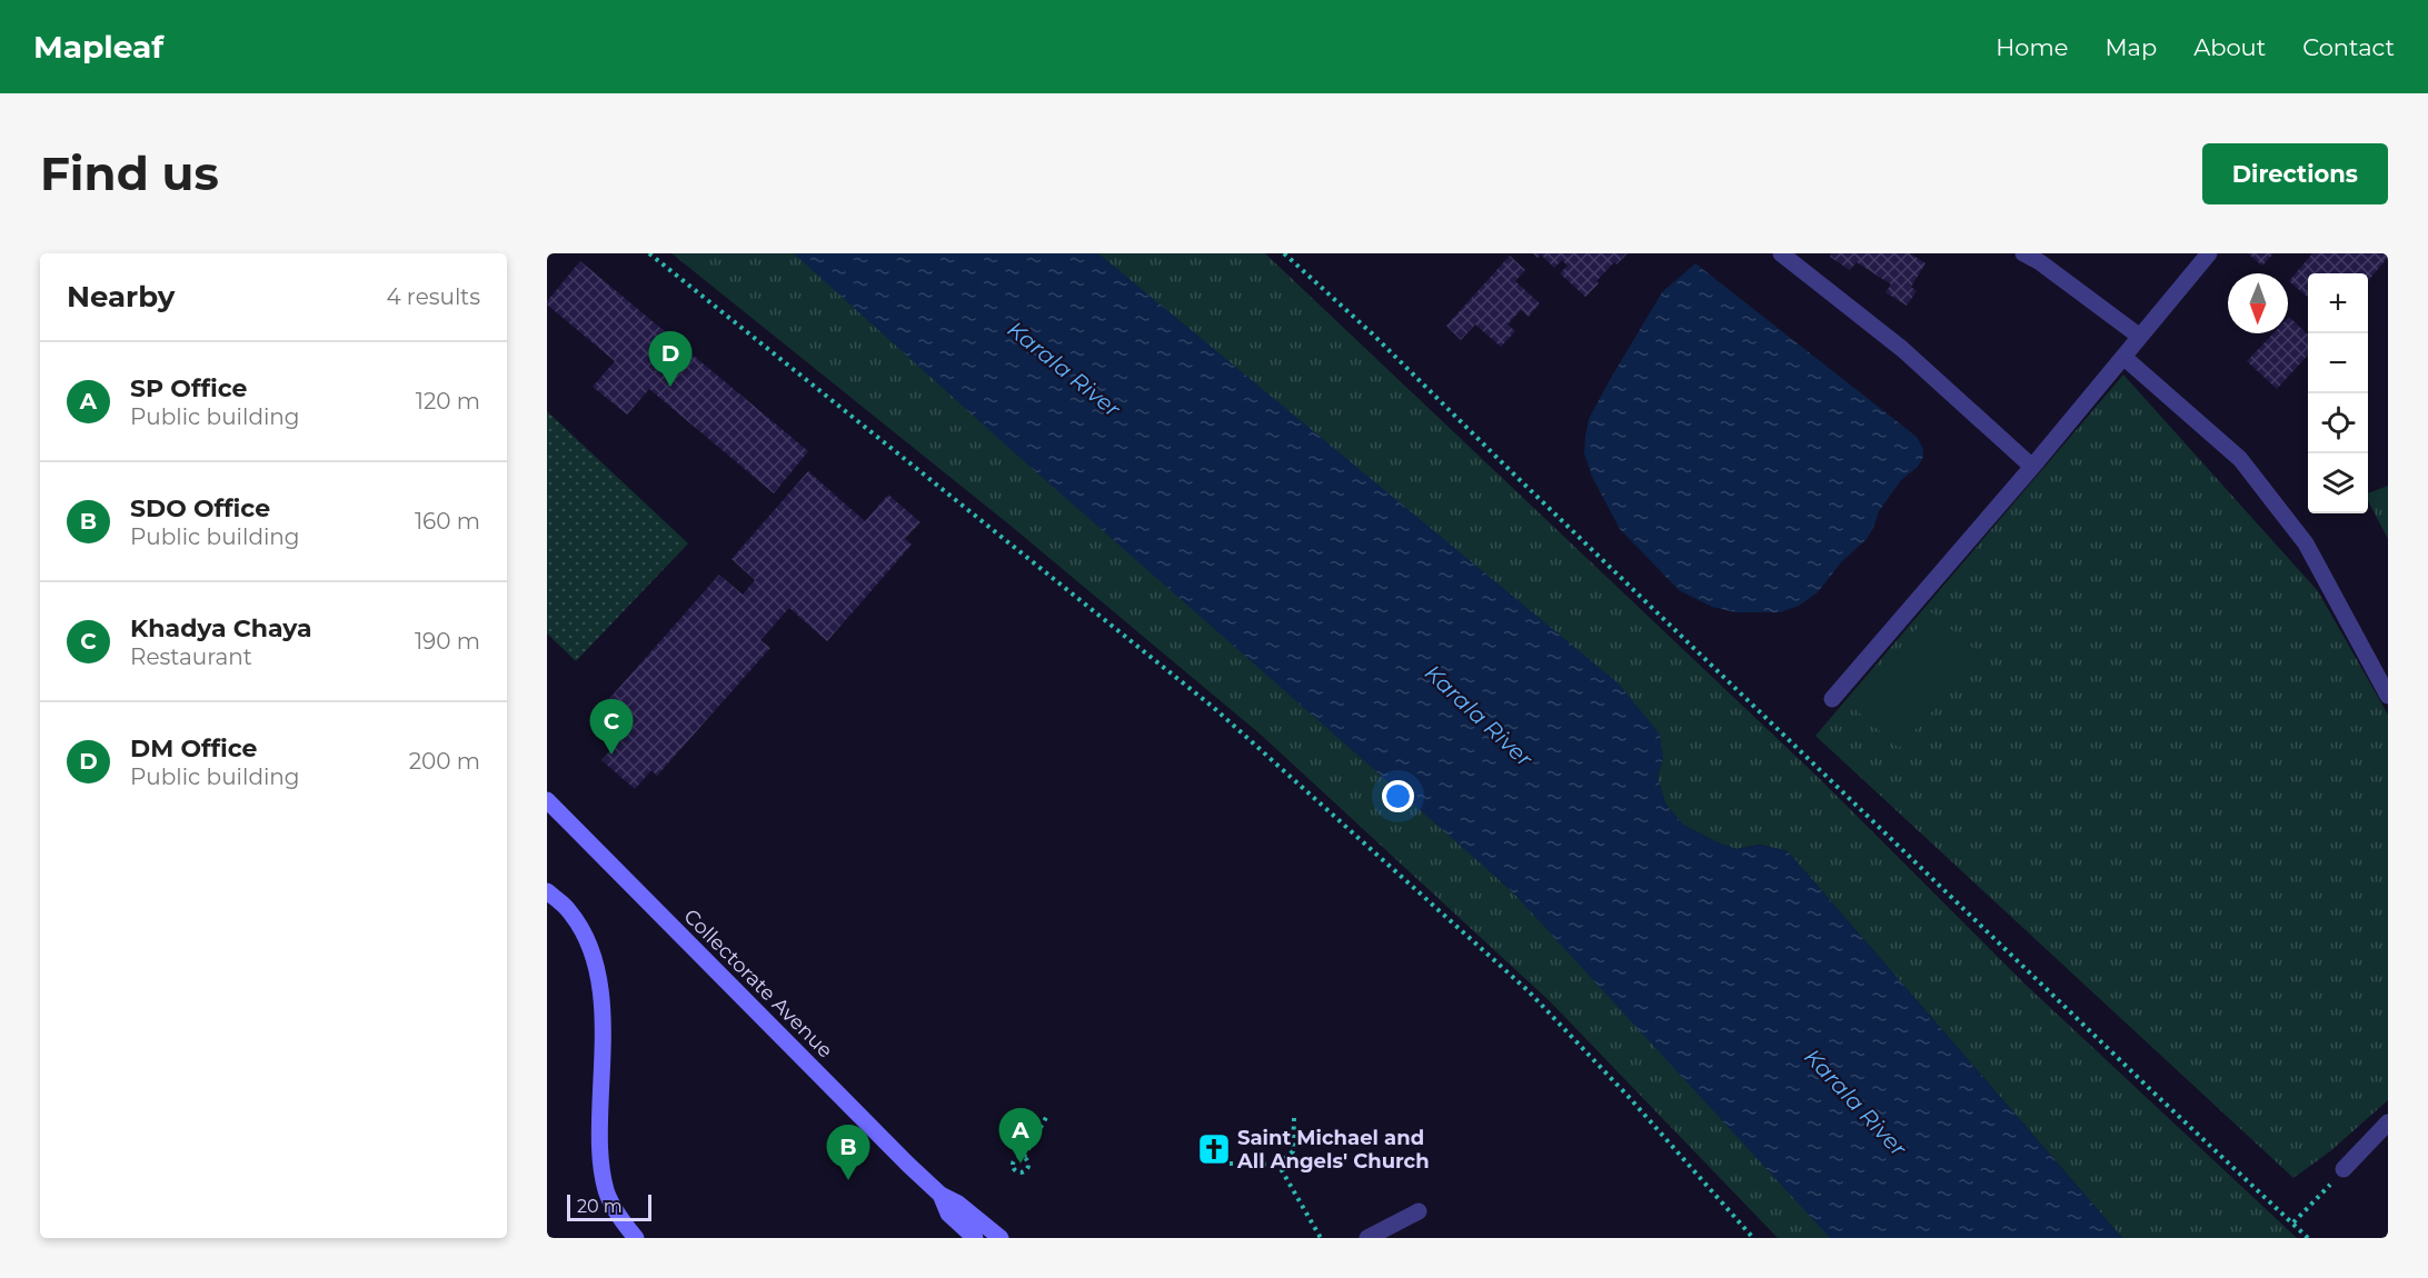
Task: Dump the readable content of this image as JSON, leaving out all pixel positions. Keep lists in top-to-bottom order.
{
  "streets": {
    "street": ["Collectorate Avenue"]
  },
  "water": ["Karala River"],
  "places": {
    "church": ["Saint Michael and All Angels' Church"]
  },
  "scale_bar": "20 m",
  "north": "bottom",
  "page": {
    "header": "Mapleaf",
    "nav": [
      "Home",
      "Map",
      "About",
      "Contact"
    ],
    "buttons": "Directions",
    "title": "Find us",
    "heading": ["Nearby", "4 results"],
    "map_buttons": ["+", "−"],
    "pins": [
      "D",
      "C",
      "A",
      "B"
    ],
    "list": [
      {
        "mark": "A",
        "name": "SP Office",
        "note": "Public building",
        "value": "120 m"
      },
      {
        "mark": "B",
        "name": "SDO Office",
        "note": "Public building",
        "value": "160 m"
      },
      {
        "mark": "C",
        "name": "Khadya Chaya",
        "note": "Restaurant",
        "value": "190 m"
      },
      {
        "mark": "D",
        "name": "DM Office",
        "note": "Public building",
        "value": "200 m"
      }
    ],
    "scale": "20 m"
  }
}
